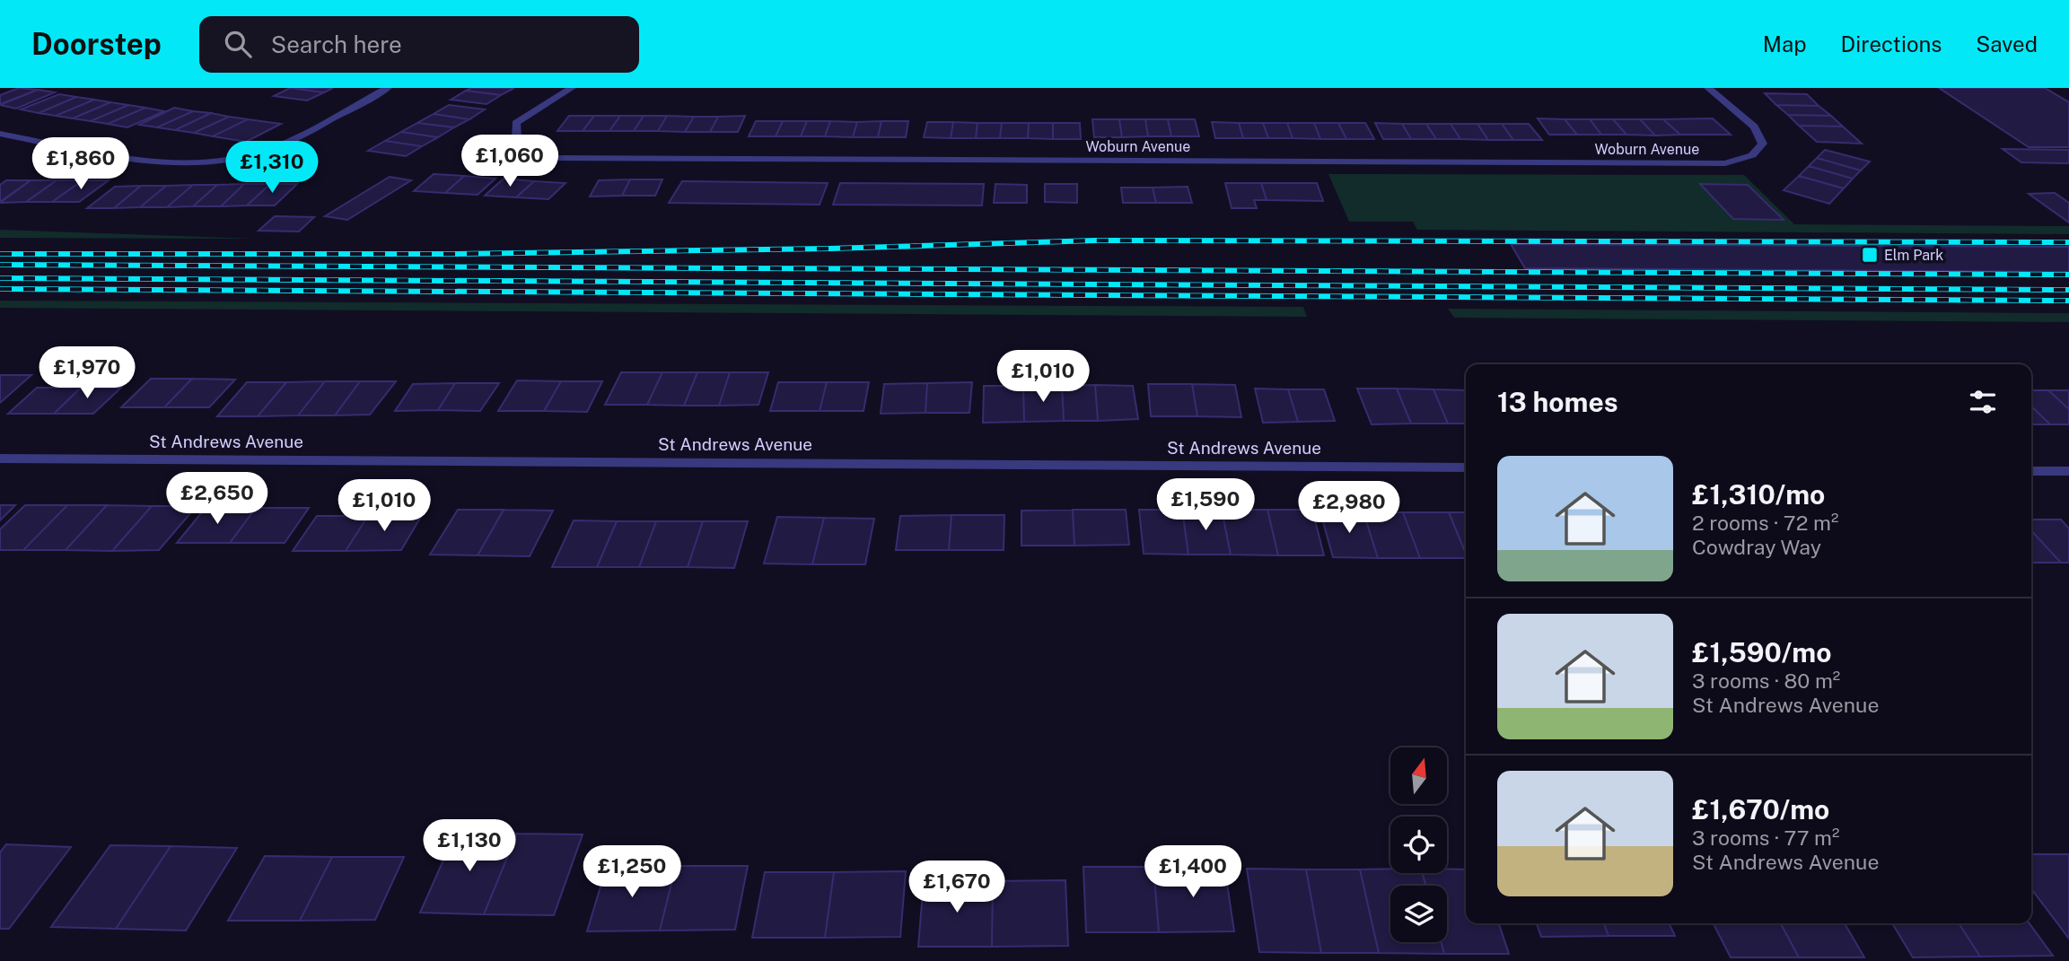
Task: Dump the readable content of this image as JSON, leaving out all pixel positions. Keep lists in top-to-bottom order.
{
  "streets": {
    "street": ["Woburn Avenue", "St Andrews Avenue"]
  },
  "places": {
    "transit": ["Elm Park"]
  },
  "north": "top",
  "page": {
    "header": "Doorstep",
    "search": "Search here",
    "nav": ["Map", "Directions", "Saved"],
    "price": [
      "£1,060",
      "£1,860",
      "£1,310",
      "£1,970",
      "£1,010",
      "£2,650",
      "£1,590",
      "£1,010",
      "£2,980",
      "£1,130",
      "£1,250",
      "£1,400",
      "£1,670"
    ],
    "heading": "13 homes",
    "list": [
      {
        "name": "£1,310/mo",
        "note": "2 rooms · 72 m² · Cowdray Way"
      },
      {
        "name": "£1,590/mo",
        "note": "3 rooms · 80 m² · St Andrews Avenue"
      },
      {
        "name": "£1,670/mo",
        "note": "3 rooms · 77 m² · St Andrews Avenue"
      }
    ]
  }
}
